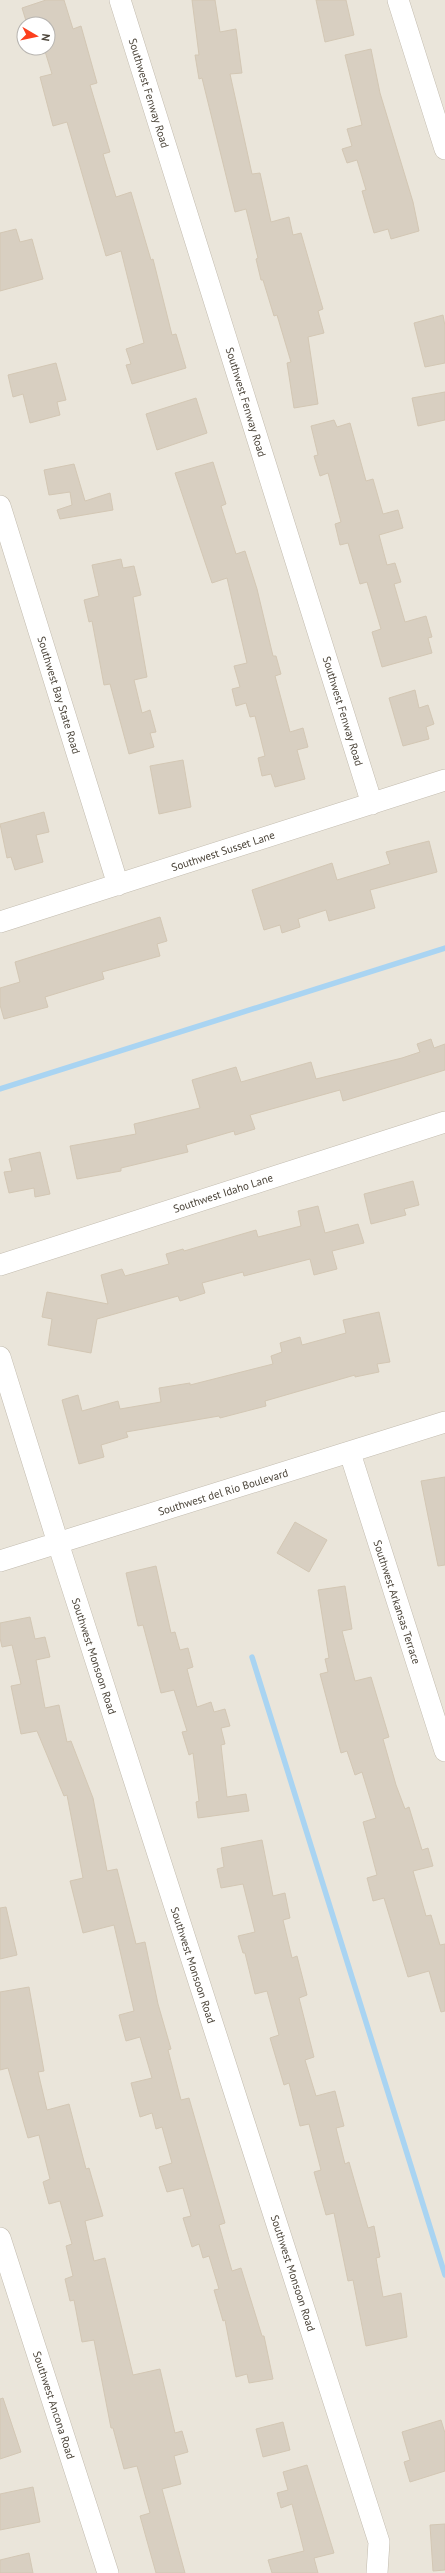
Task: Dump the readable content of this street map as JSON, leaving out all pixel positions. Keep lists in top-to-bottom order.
{
  "streets": {
    "street": [
      "Southwest Fenway Road",
      "Southwest Bay State Road",
      "Southwest Susset Lane",
      "Southwest Idaho Lane",
      "Southwest del Rio Boulevard",
      "Southwest Arkansas Terrace",
      "Southwest Monsoon Road",
      "Southwest Ancona Road"
    ]
  },
  "crossings": [
    ["Southwest Fenway Road", "Southwest Susset Lane"],
    ["Southwest Bay State Road", "Southwest Susset Lane"],
    ["Southwest del Rio Boulevard", "Southwest Arkansas Terrace"],
    ["Southwest del Rio Boulevard", "Southwest Monsoon Road"]
  ],
  "north": "right"
}
